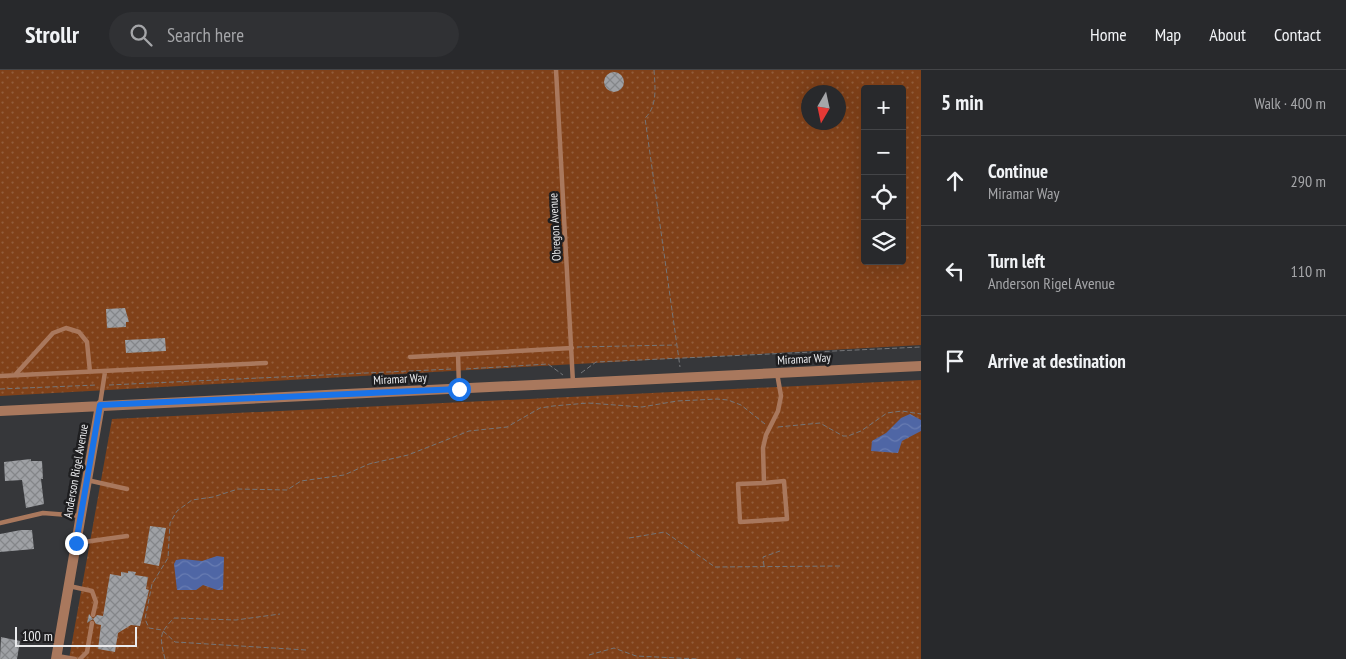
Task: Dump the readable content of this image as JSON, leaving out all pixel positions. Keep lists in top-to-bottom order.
{
  "streets": {
    "street": ["Miramar Way", "Anderson Rigel Avenue"],
    "lane": ["Obregon Avenue"]
  },
  "crossings": [
    ["Obregon Avenue", "Miramar Way"],
    ["Miramar Way", "Anderson Rigel Avenue"]
  ],
  "scale_bar": "100 m",
  "north": "bottom",
  "page": {
    "header": "Strollr",
    "search": "Search here",
    "nav": [
      "Home",
      "Map",
      "About",
      "Contact"
    ],
    "heading": ["5 min", "Walk · 400 m"],
    "map_buttons": ["+", "−"],
    "list": [
      ["Continue", "Miramar Way", "290 m"],
      ["Turn left", "Anderson Rigel Avenue", "110 m"],
      "Arrive at destination"
    ],
    "scale": "100 m"
  }
}
